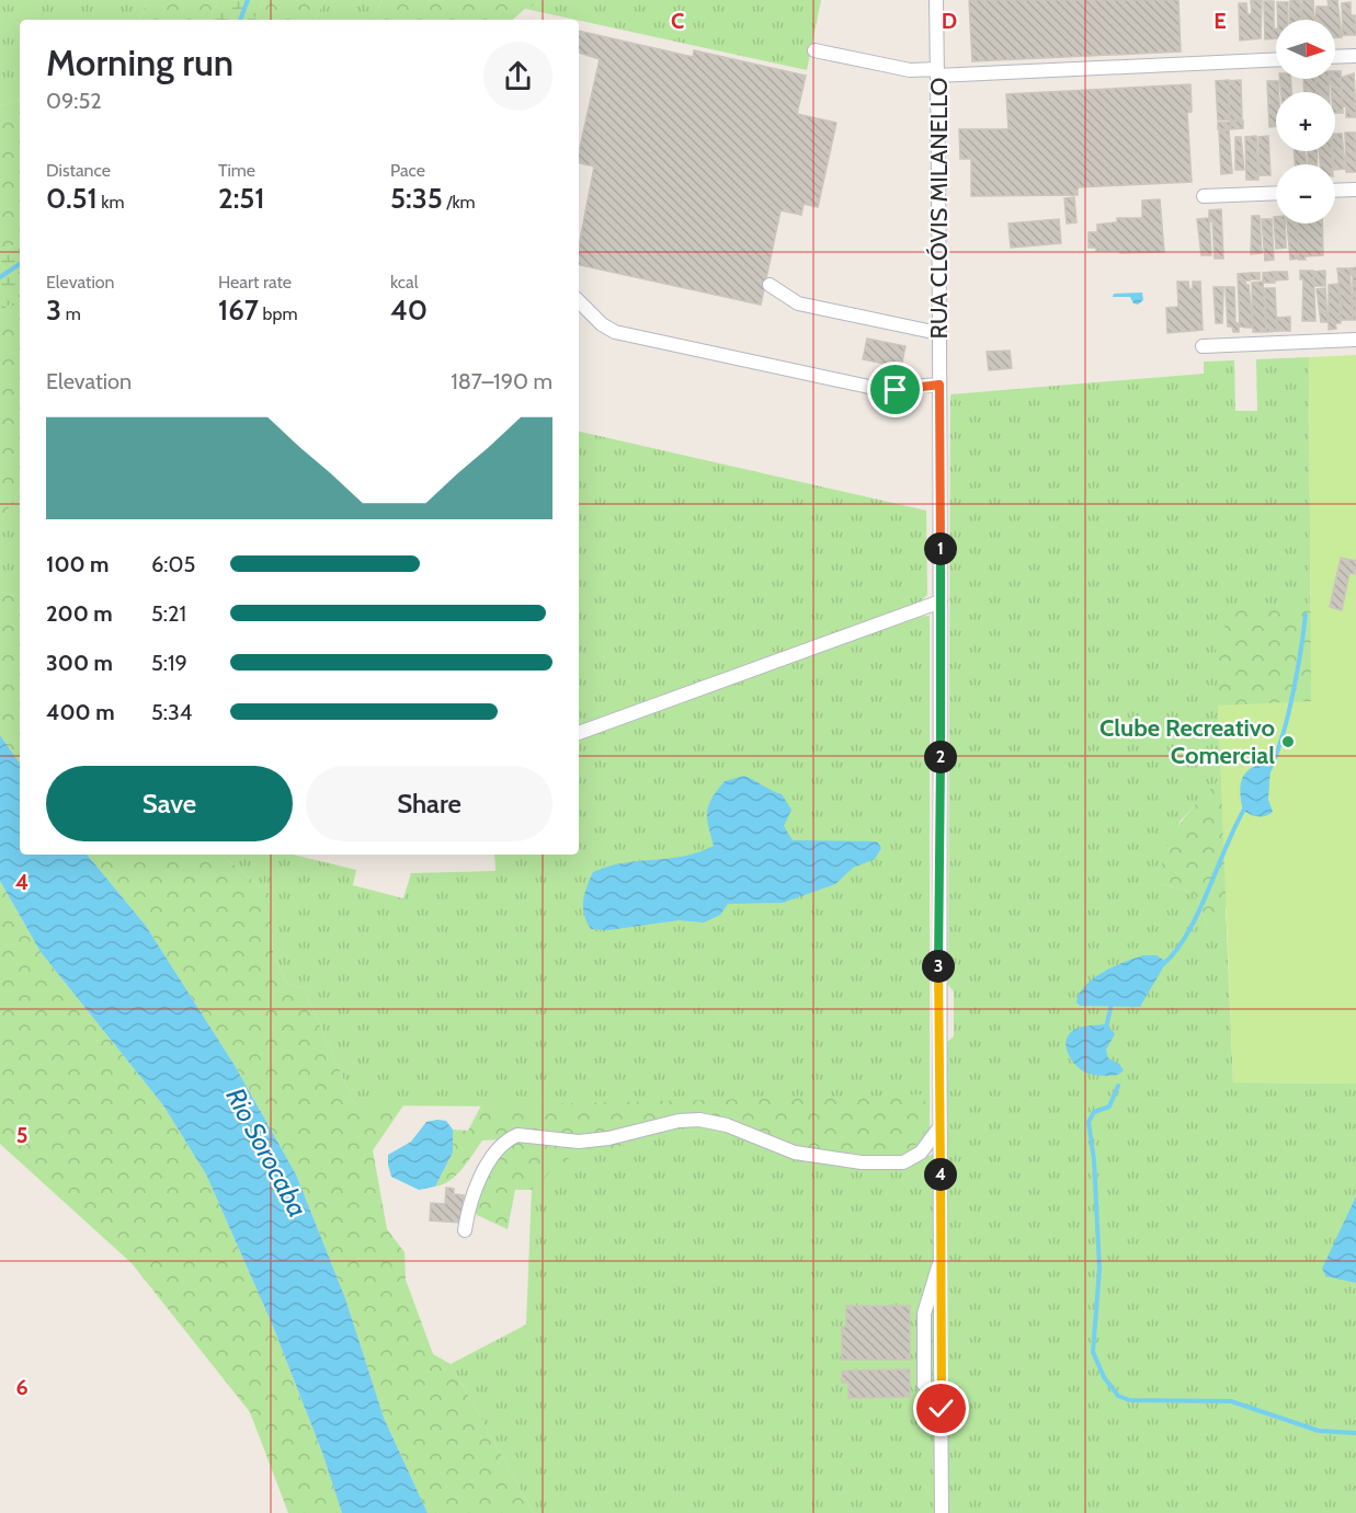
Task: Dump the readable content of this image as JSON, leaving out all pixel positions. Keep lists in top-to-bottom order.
{
  "streets": {
    "street": ["RUA CLÓVIS MILANELLO"]
  },
  "water": ["Rio Sorocaba"],
  "places": ["Clube Recreativo Comercial"],
  "north": "right",
  "page": {
    "map_buttons": ["+", "−"],
    "heading": ["Morning run", "09:52"],
    "stats": [
      ["Distance", "0.51 km"],
      ["Time", "2:51"],
      ["Pace", "5:35 /km"],
      ["Elevation", "3 m"],
      ["Heart rate", "167 bpm"],
      ["kcal", "40"]
    ],
    "chart": ["Elevation", "187–190 m"],
    "pins": [
      "1",
      "2",
      "3",
      "4"
    ],
    "list": [
      {
        "name": "100 m",
        "note": "6:05"
      },
      {
        "name": "200 m",
        "note": "5:21"
      },
      {
        "name": "300 m",
        "note": "5:19"
      },
      {
        "name": "400 m",
        "note": "5:34"
      }
    ],
    "buttons": ["Save", "Share"]
  },
  "grid": {
    "columns": ["C", "D", "E"],
    "rows": ["4", "5", "6"]
  }
}
